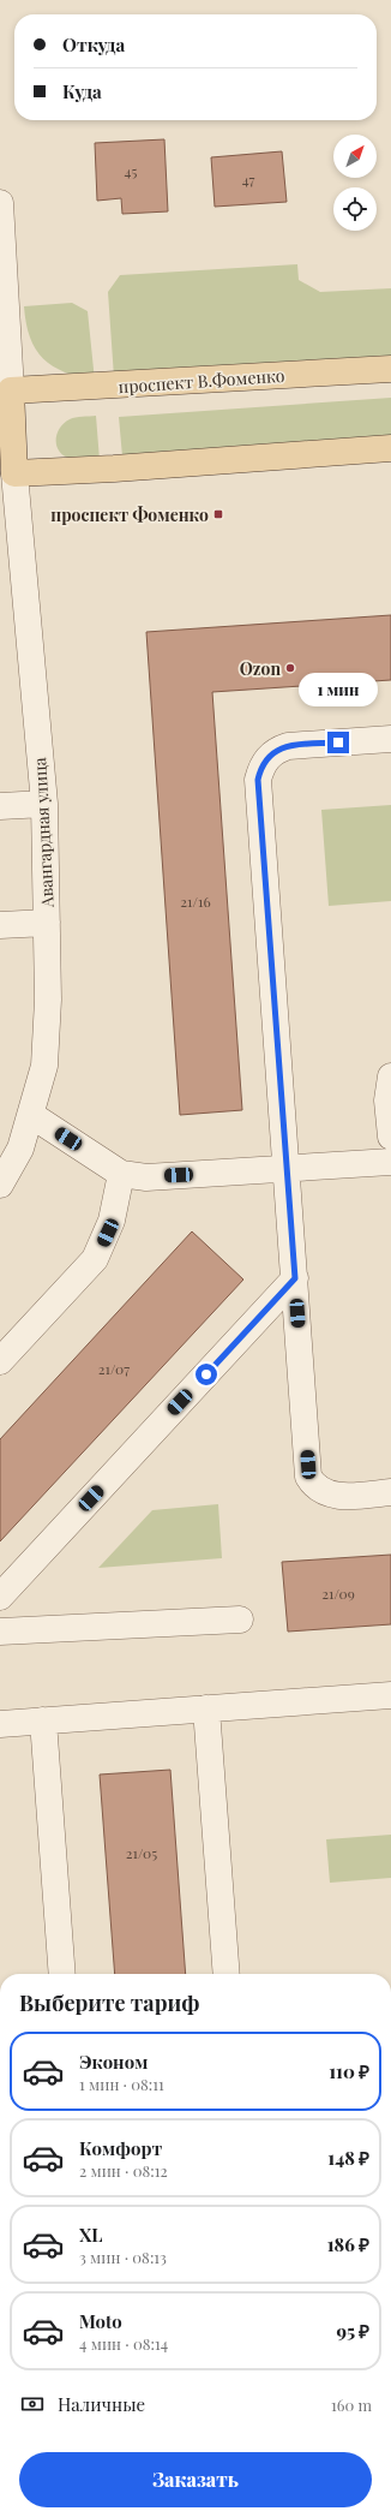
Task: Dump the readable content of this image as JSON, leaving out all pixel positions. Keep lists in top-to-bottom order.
{
  "streets": {
    "main road": ["проспект В.Фоменко"],
    "street": ["Авангардная улица"]
  },
  "places": {
    "transit": ["проспект Фоменко"],
    "other": ["Ozon"]
  },
  "house_numbers": [
    "45",
    "47",
    "21/16",
    "21/07",
    "21/09",
    "21/05"
  ],
  "north": "top right",
  "page": {
    "banner": ["Откуда", "Куда"],
    "bubble": "1 мин",
    "heading": "Выберите тариф",
    "list": [
      {
        "name": "Эконом",
        "note": "1 мин · 08:11",
        "value": "110 ₽"
      },
      {
        "name": "Комфорт",
        "note": "2 мин · 08:12",
        "value": "148 ₽"
      },
      {
        "name": "XL",
        "note": "3 мин · 08:13",
        "value": "186 ₽"
      },
      {
        "name": "Moto",
        "note": "4 мин · 08:14",
        "value": "95 ₽"
      }
    ],
    "pay": ["Наличные", "160 m"],
    "buttons": "Заказать"
  }
}
